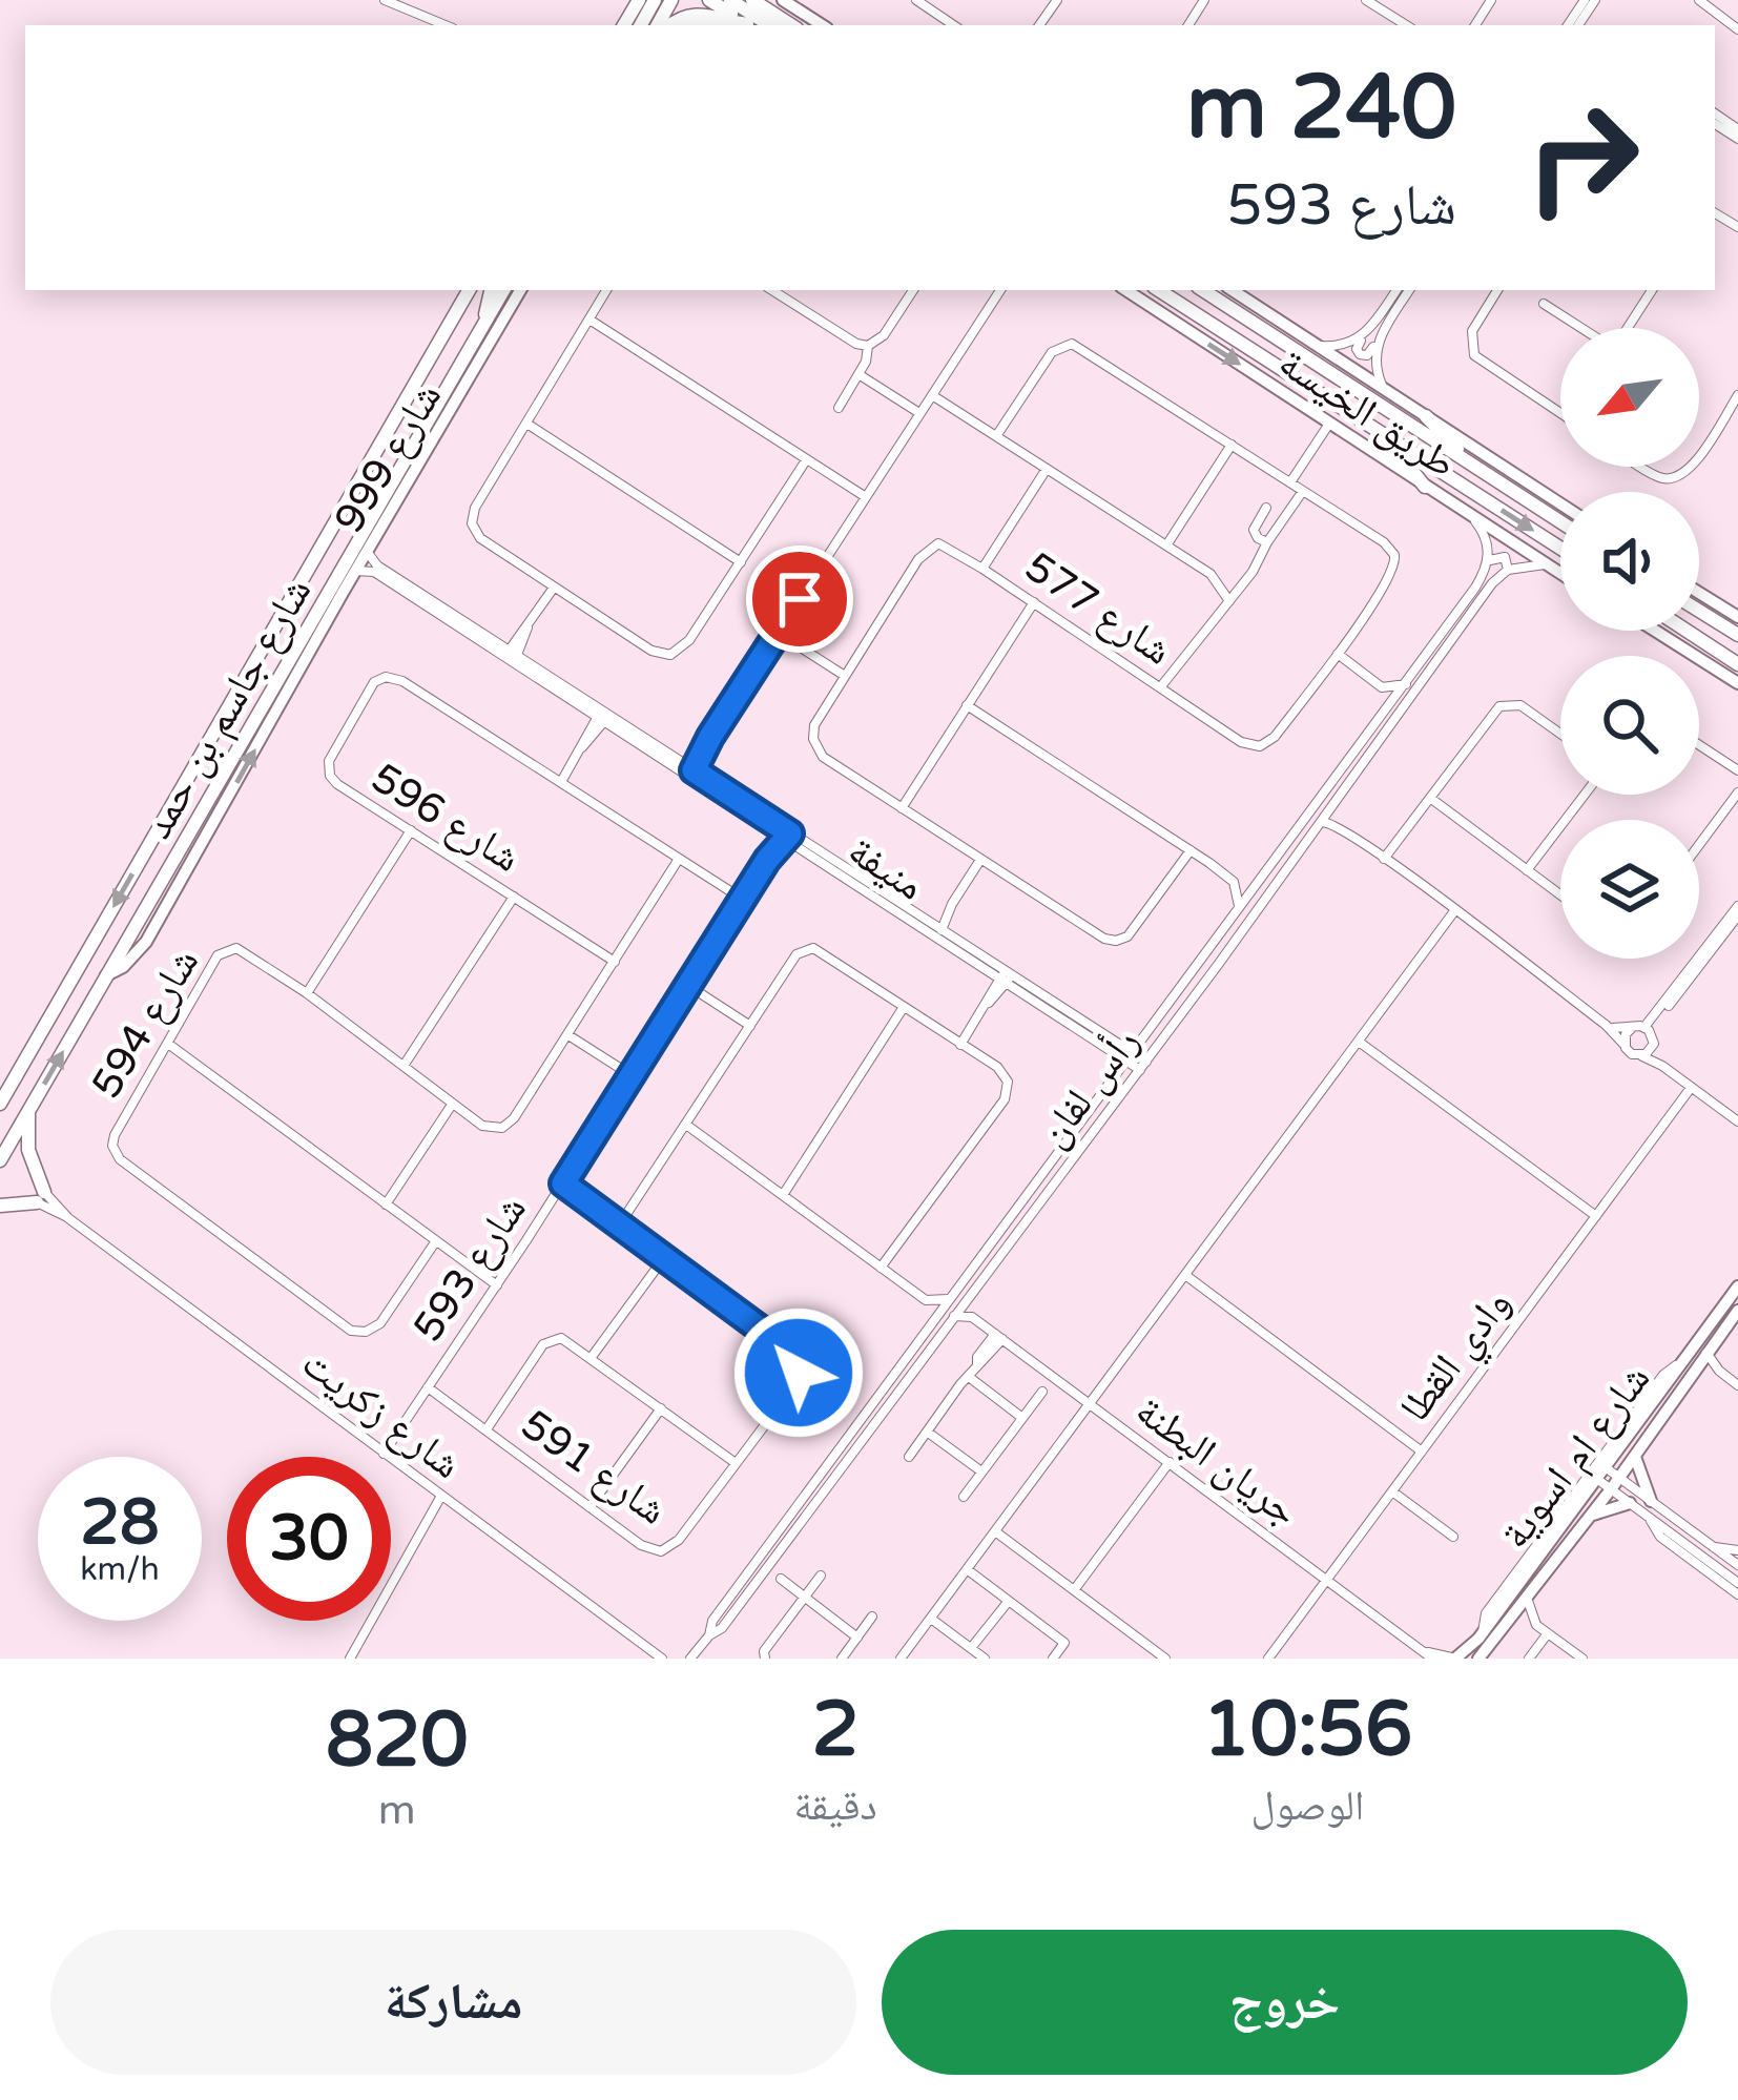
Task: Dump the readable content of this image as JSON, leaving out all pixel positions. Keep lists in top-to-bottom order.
{
  "streets": {
    "main road": ["طريق الخيسة", "شارع جاسم بن حمد"],
    "street": [
      "شارع 999",
      "شارع 577",
      "شارع 596",
      "منيفة",
      "شارع 594",
      "رأس لفان",
      "شارع 593",
      "وادي القطا",
      "شارع زكريت",
      "شارع ام اسوية",
      "جريان البطنة",
      "شارع 591"
    ]
  },
  "crossings": [
    ["شارع 999", "شارع جاسم بن حمد"],
    ["شارع 999", "منيفة"],
    ["شارع 596", "شارع 594"],
    ["شارع 596", "شارع 593"],
    ["منيفة", "رأس لفان"],
    ["منيفة", "شارع 593"],
    ["شارع 593", "شارع زكريت"],
    ["شارع 593", "شارع 591"],
    ["وادي القطا", "جريان البطنة"],
    ["شارع ام اسوية", "جريان البطنة"]
  ],
  "one_way": ["شارع 999"],
  "north": "bottom left",
  "page": {
    "turn": ["240 m", "شارع 593"],
    "speed": "28 km/h",
    "limit": "30",
    "eta": [
      "10:56",
      "الوصول",
      "2",
      "دقيقة",
      "820",
      "m"
    ],
    "buttons": ["خروج", "مشاركة"]
  }
}
